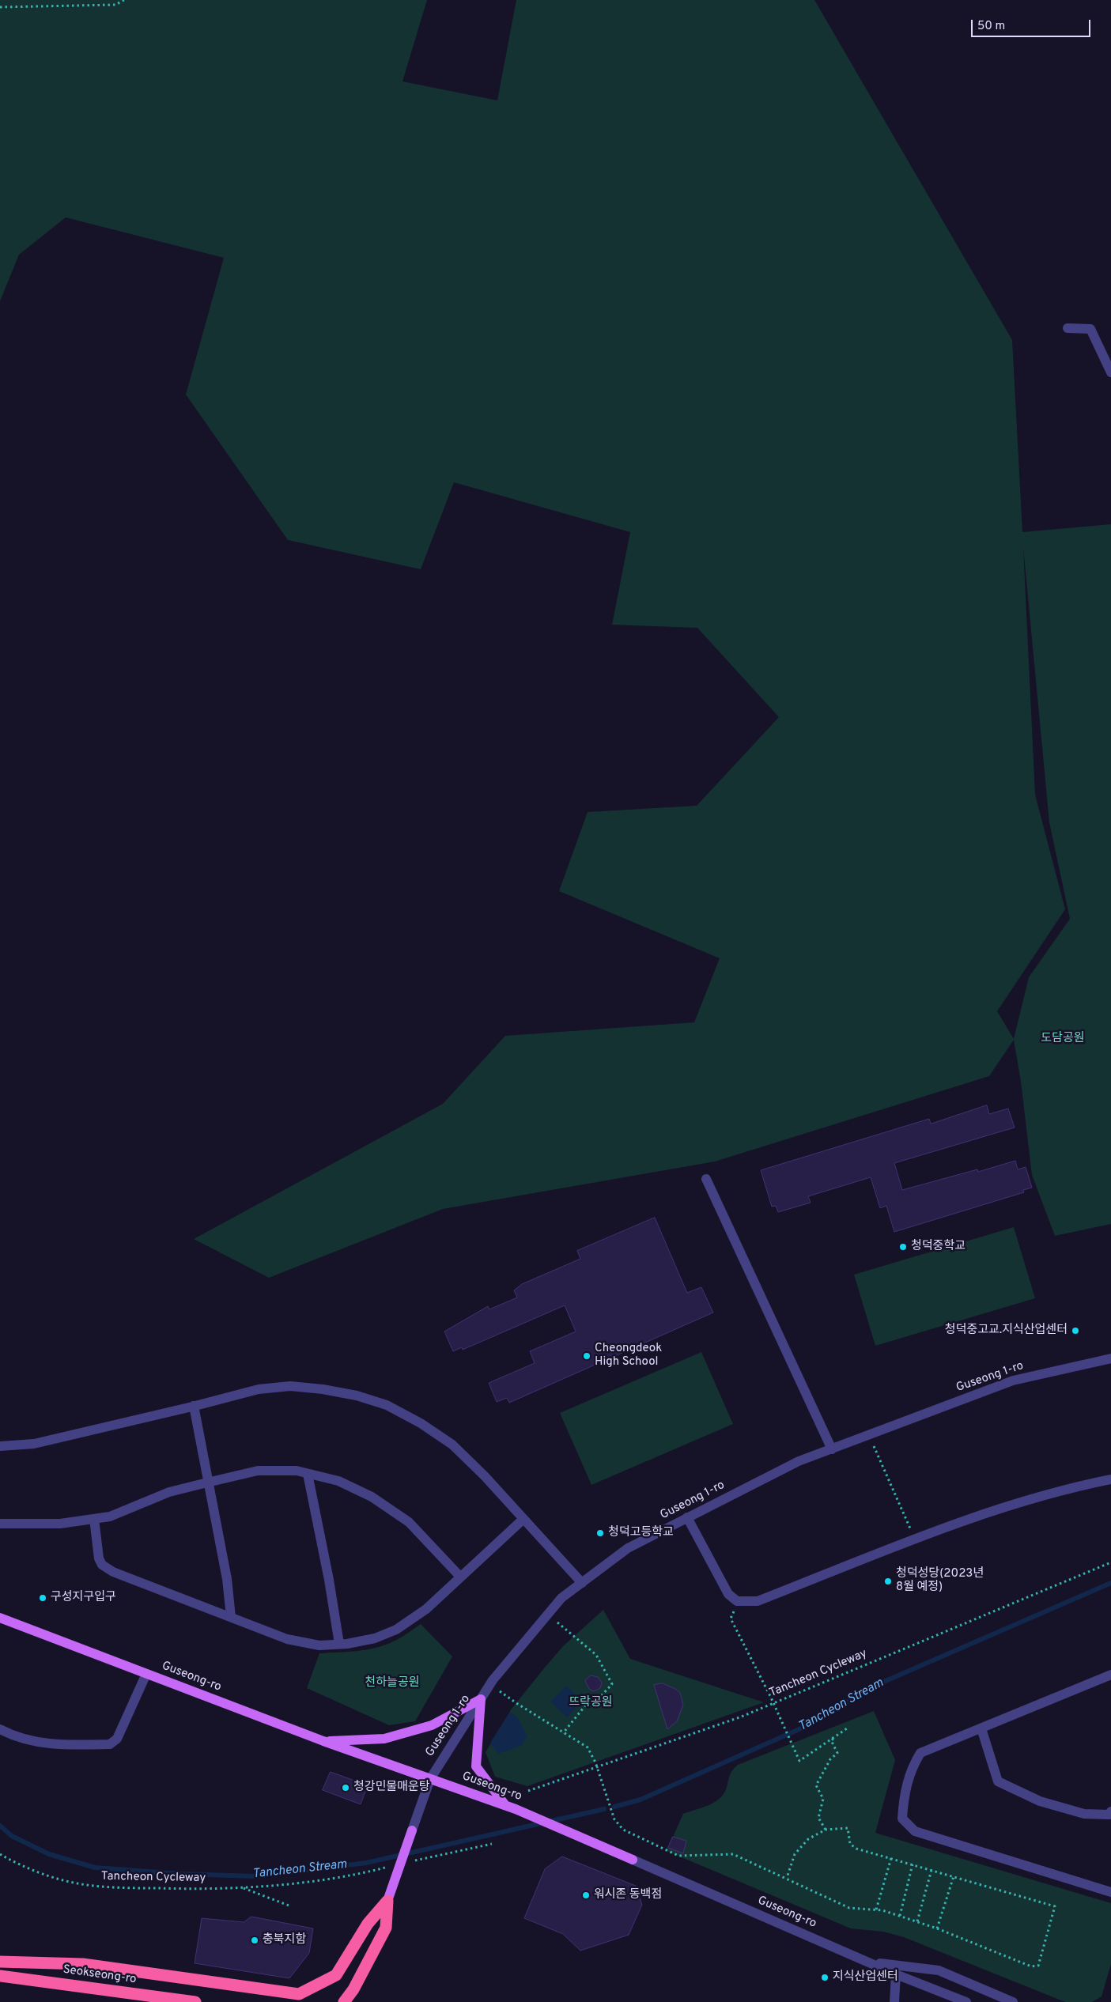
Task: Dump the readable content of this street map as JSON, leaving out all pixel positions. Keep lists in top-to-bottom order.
{
  "streets": {
    "highway": ["Seokseong-ro"],
    "main road": ["Guseong-ro"],
    "street": ["Guseong 1-ro"],
    "path": ["Tancheon Cycleway"]
  },
  "crossings": [
    ["Guseong 1-ro", "Guseong-ro"]
  ],
  "water": ["Tancheon Stream"],
  "parks": ["도담공원", "천하늘공원", "뜨락공원"],
  "places": [
    "청덕중학교",
    "청덕중고교.지식산업센터",
    "Cheongdeok High School",
    "청덕고등학교",
    "청덕성당(2023년 8월 예정)",
    "구성지구입구",
    "청강민물매운탕",
    "워시존 동백점",
    "충북지함",
    "지식산업센터"
  ],
  "scale_bar": "50 m"
}
